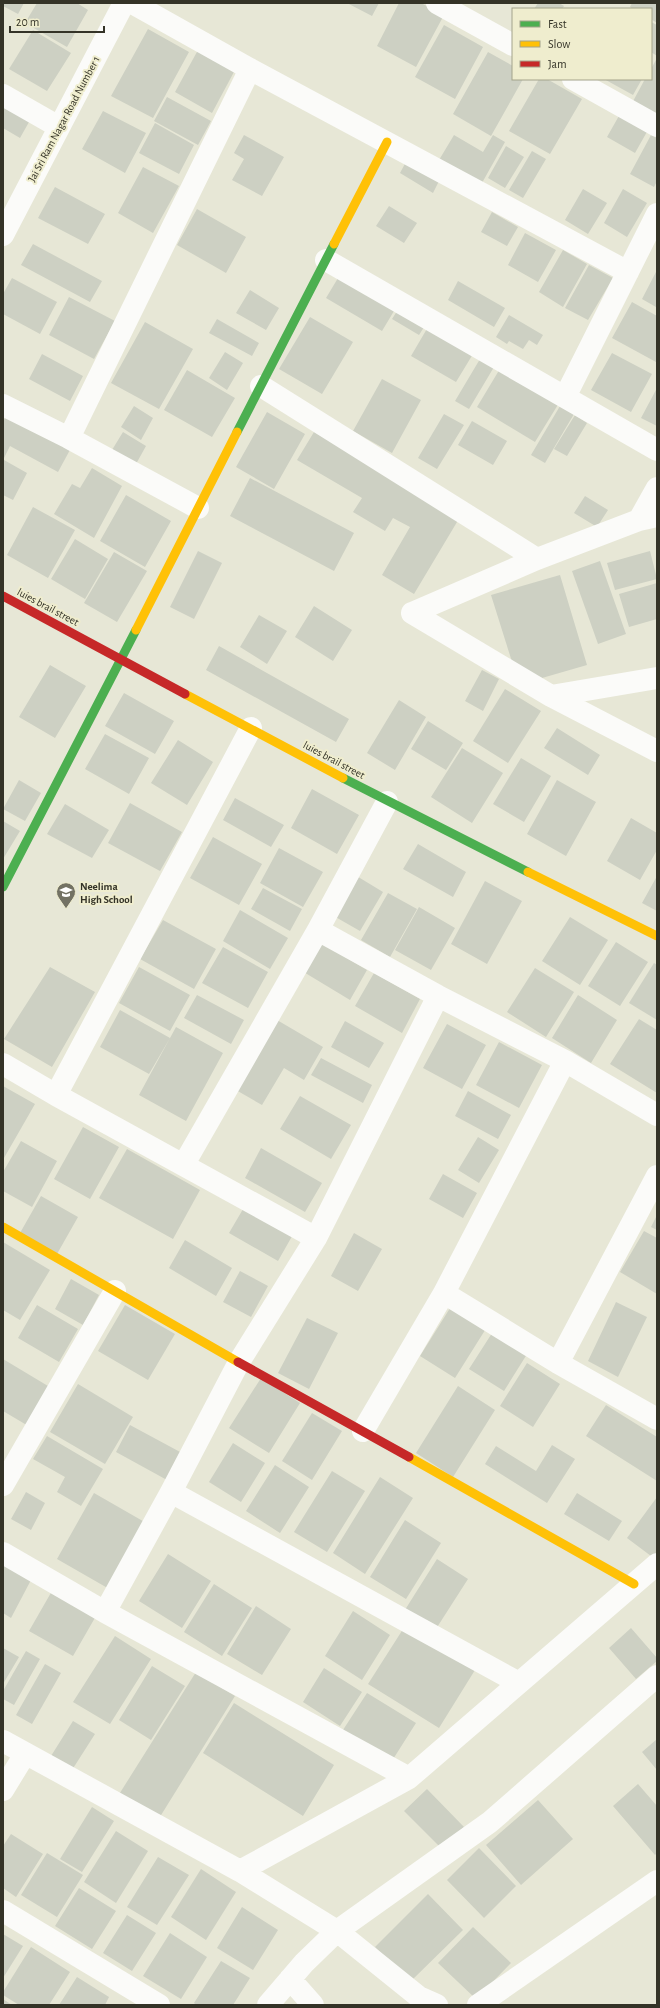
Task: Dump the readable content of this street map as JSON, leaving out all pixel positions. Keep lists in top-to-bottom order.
{
  "streets": {
    "street": ["Jai Sri Ram Nagar Road Number 1", "luies brail street"]
  },
  "places": {
    "school or university": ["Neelima High School"]
  },
  "legend": ["Fast", "Slow", "Jam"],
  "scale_bar": "20 m"
}
